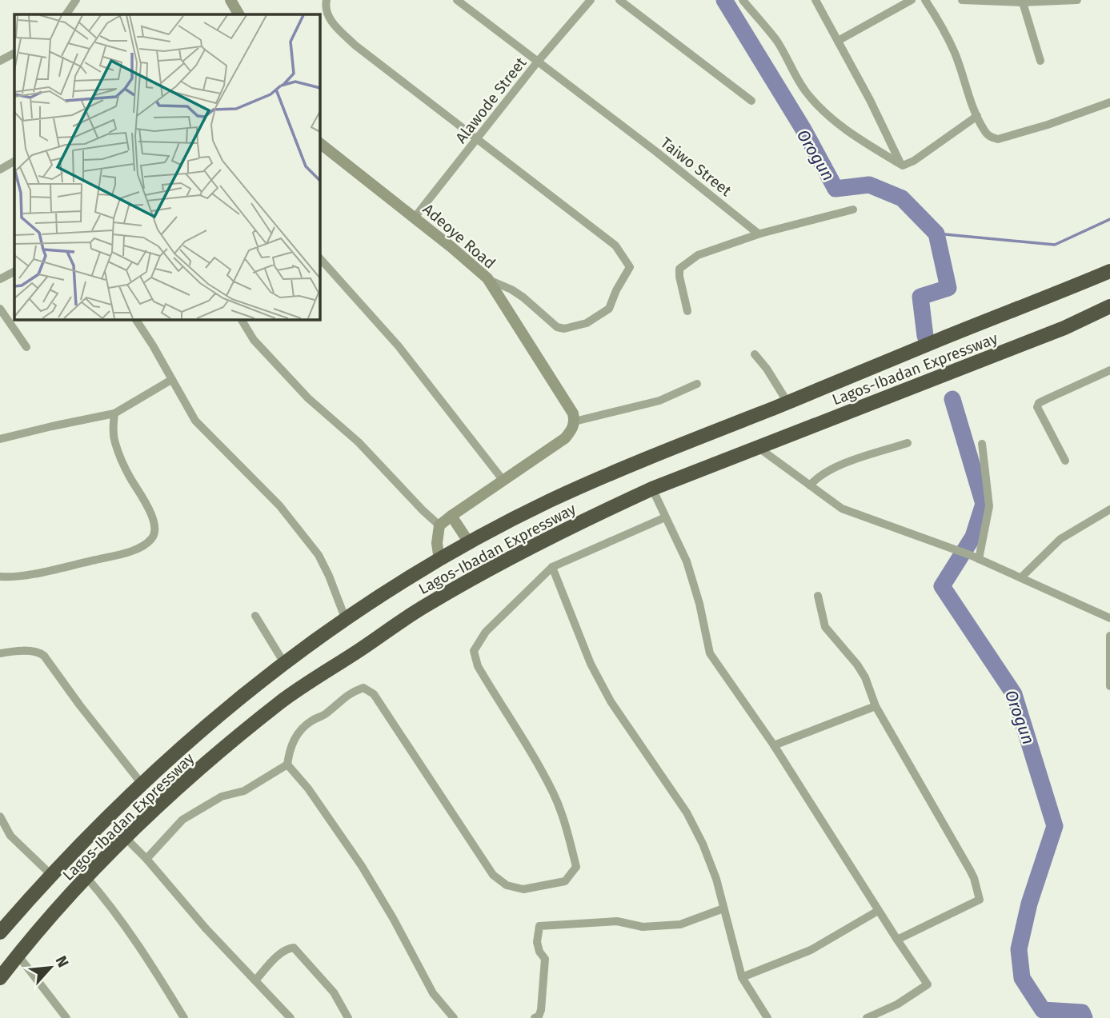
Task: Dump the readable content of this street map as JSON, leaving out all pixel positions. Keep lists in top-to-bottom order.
{
  "streets": {
    "highway": ["Lagos-Ibadan Expressway"],
    "street": ["Alawode Street", "Taiwo Street", "Adeoye Road"]
  },
  "crossings": [
    ["Alawode Street", "Taiwo Street"],
    ["Alawode Street", "Adeoye Road"]
  ],
  "water": ["Orogun"],
  "north": "top right"
}
